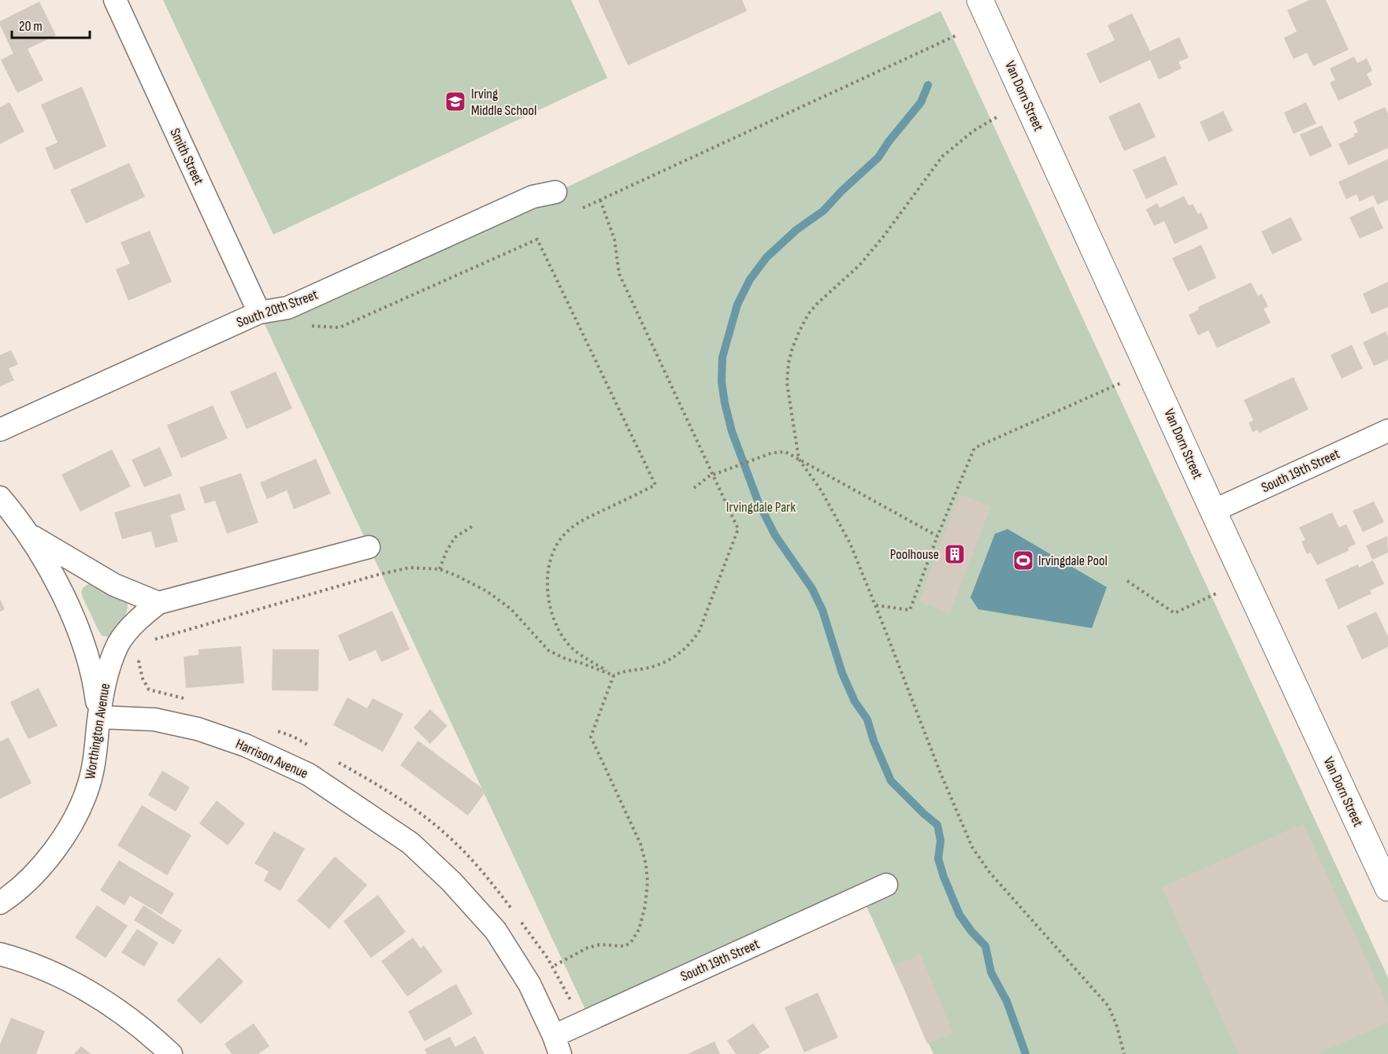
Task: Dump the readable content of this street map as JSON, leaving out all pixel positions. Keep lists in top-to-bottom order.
{
  "streets": {
    "main road": ["Van Dorn Street"],
    "street": [
      "Smith Street",
      "South 20th Street",
      "South 19th Street",
      "Worthington Avenue",
      "Harrison Avenue"
    ]
  },
  "crossings": [
    ["Van Dorn Street", "South 19th Street"],
    ["Smith Street", "South 20th Street"],
    ["South 19th Street", "Harrison Avenue"],
    ["Worthington Avenue", "Harrison Avenue"]
  ],
  "parks": ["Irvingdale Park"],
  "places": {
    "school or university": ["Irving Middle School"],
    "building": ["Poolhouse"],
    "sports": ["Irvingdale Pool"]
  },
  "scale_bar": "20 m"
}
